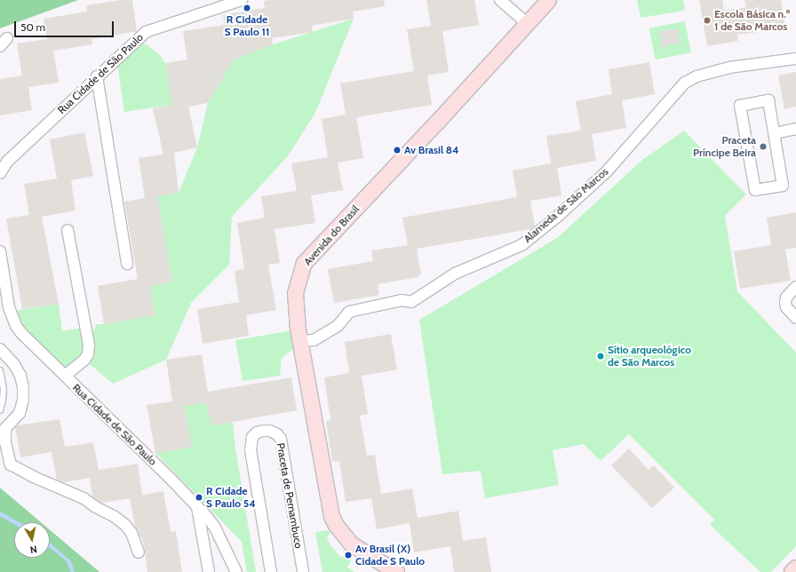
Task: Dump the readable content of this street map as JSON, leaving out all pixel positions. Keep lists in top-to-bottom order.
{
  "streets": {
    "street": [
      "Rua Cidade de São Paulo",
      "Alameda de São Marcos",
      "Avenida do Brasil",
      "Praceta de Pernambuco"
    ]
  },
  "crossings": [
    ["Alameda de São Marcos", "Avenida do Brasil"]
  ],
  "places": [
    "R Cidade S Paulo 11",
    "Escola Básica n.º 1 de São Marcos",
    "Praceta Príncipe Beira",
    "Av Brasil 84",
    "Sítio arqueológico de São Marcos",
    "R Cidade S Paulo 54",
    "Av Brasil (X) Cidade S Paulo"
  ],
  "scale_bar": "50 m",
  "north": "bottom"
}
